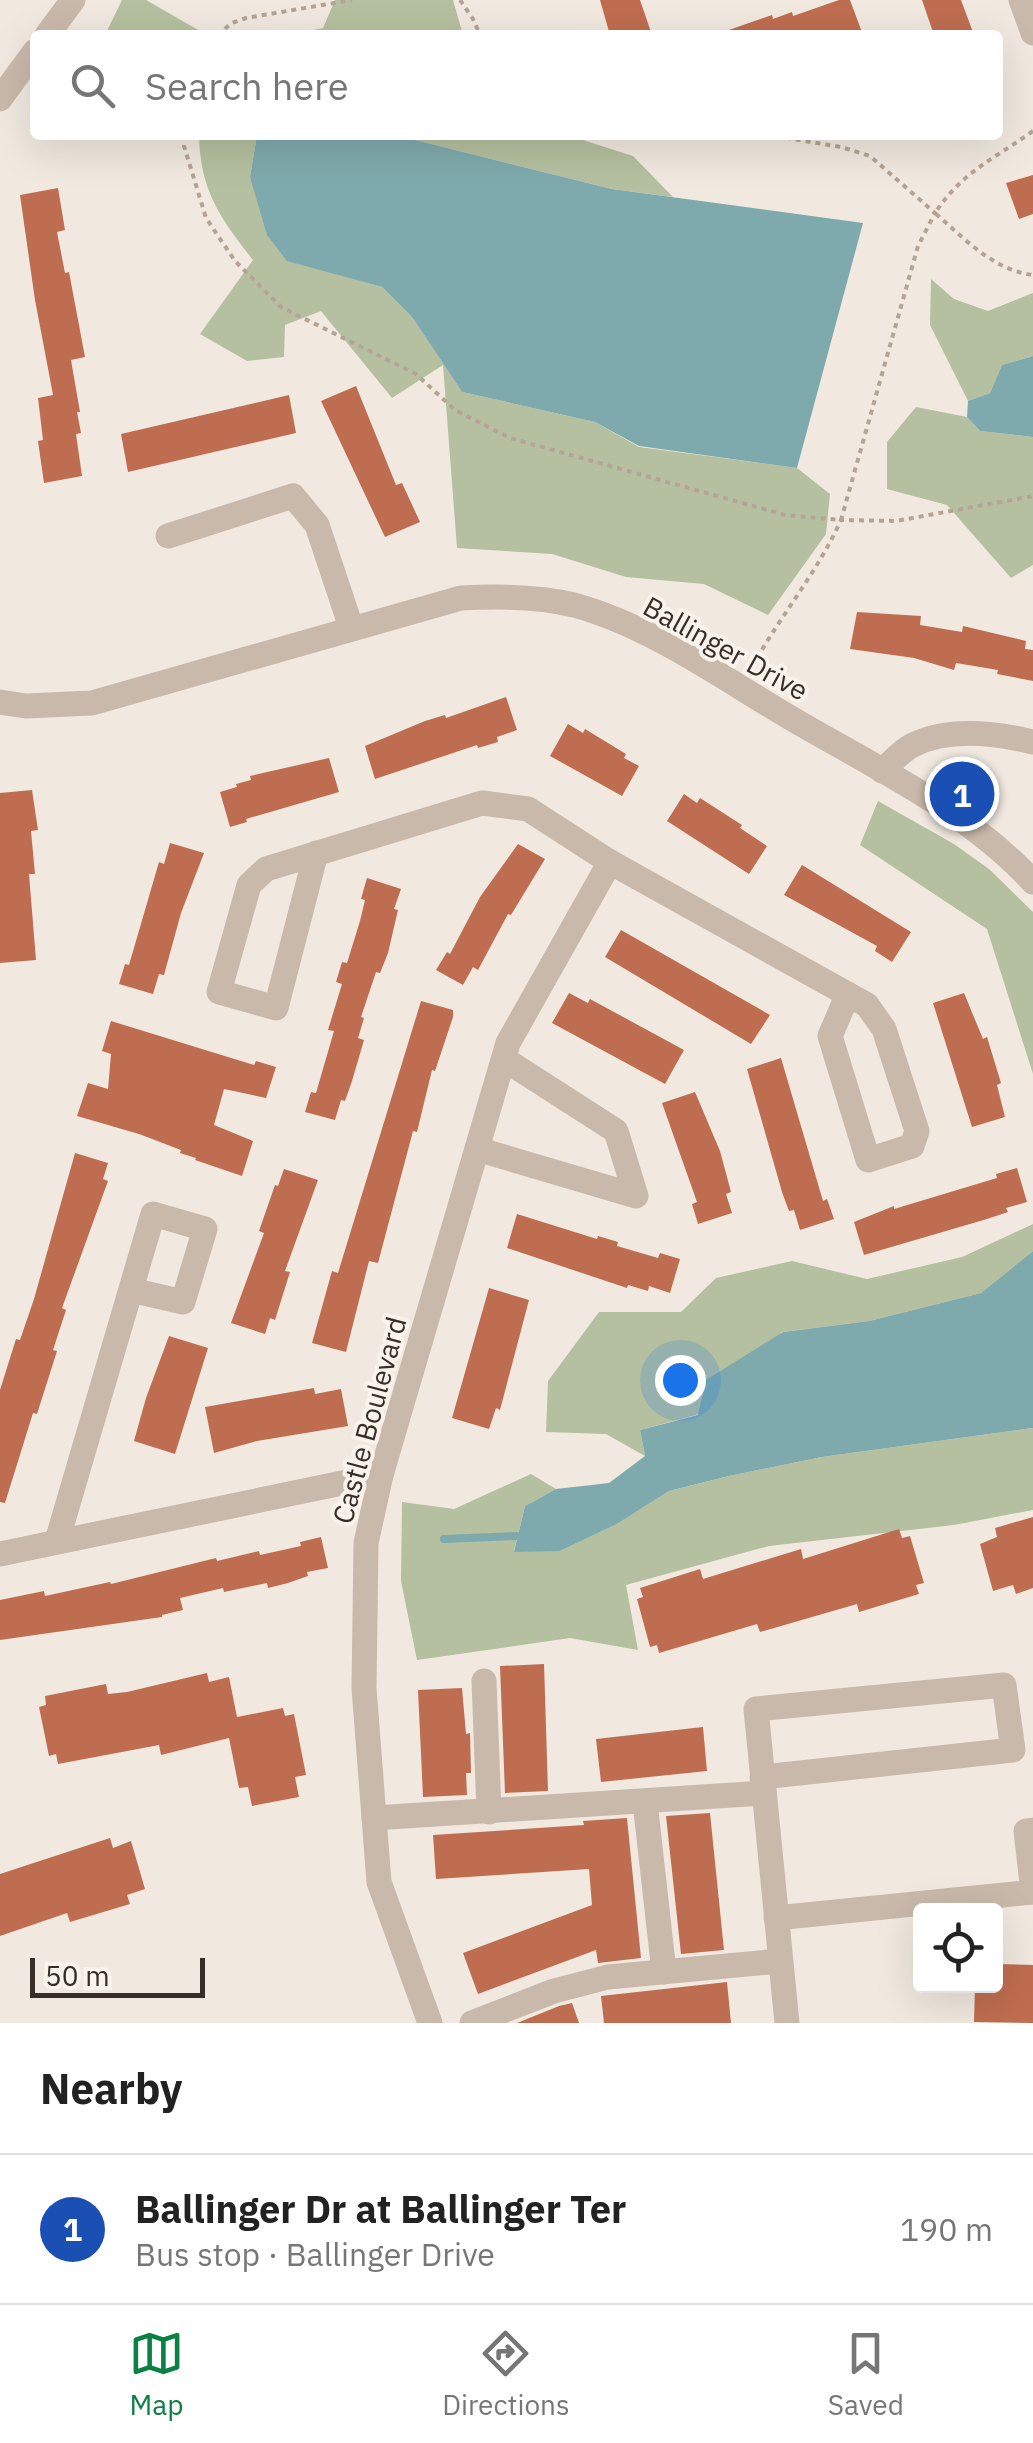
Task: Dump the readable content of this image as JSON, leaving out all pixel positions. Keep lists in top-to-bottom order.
{
  "streets": {
    "street": ["Ballinger Drive", "Castle Boulevard"]
  },
  "scale_bar": "50 m",
  "page": {
    "search": "Search here",
    "pins": "1",
    "scale": "50 m",
    "heading": "Nearby",
    "list": [
      {
        "mark": "1",
        "name": "Ballinger Dr at Ballinger Ter",
        "note": "Bus stop · Ballinger Drive",
        "value": "190 m"
      }
    ],
    "nav": ["Map", "Directions", "Saved"]
  }
}
